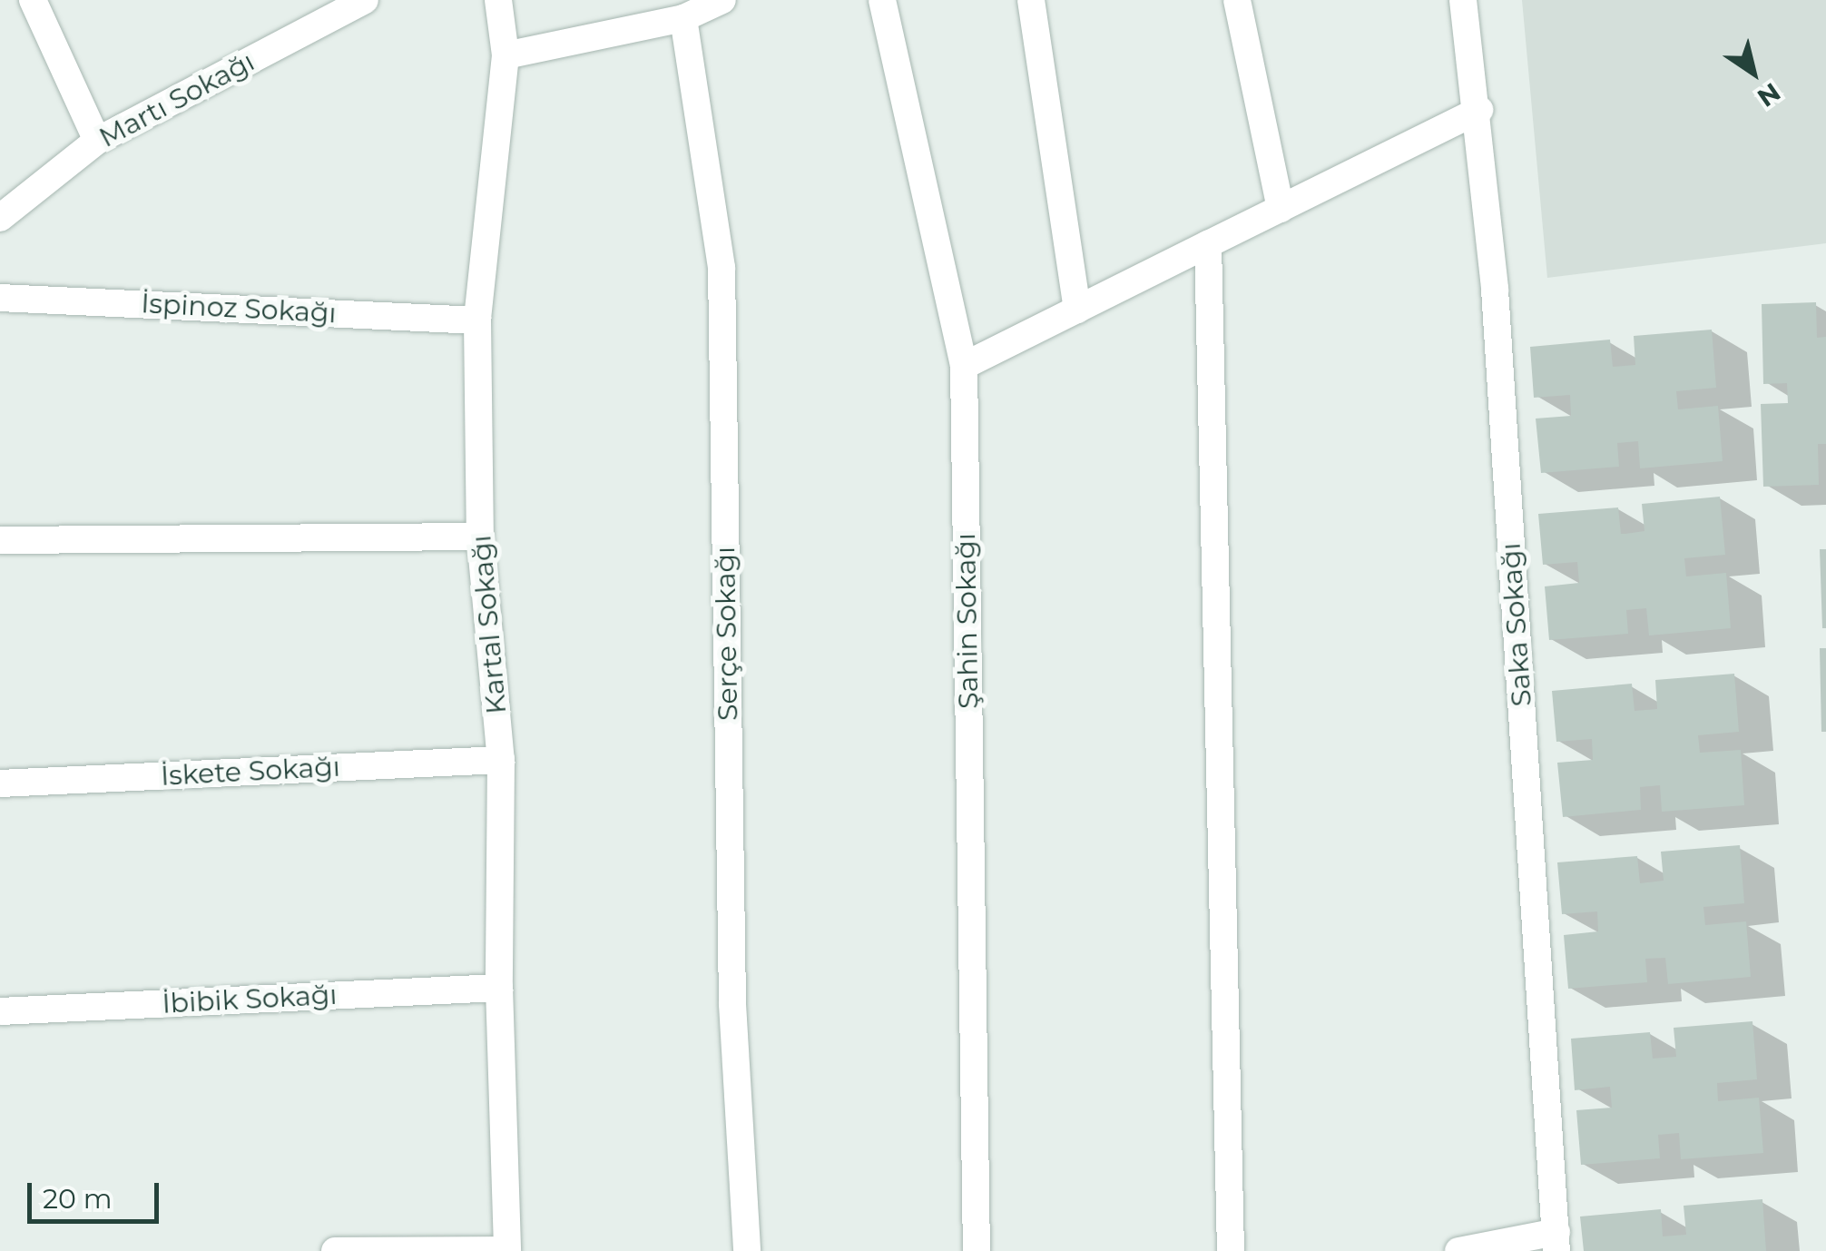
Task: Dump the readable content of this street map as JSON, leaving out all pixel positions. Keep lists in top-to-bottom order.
{
  "streets": {
    "street": [
      "Martı Sokağı",
      "İspinoz Sokağı",
      "Şahin Sokağı",
      "Kartal Sokağı",
      "Saka Sokağı",
      "Serçe Sokağı",
      "İskete Sokağı",
      "İbibik Sokağı"
    ]
  },
  "crossings": [
    ["İspinoz Sokağı", "Kartal Sokağı"],
    ["Kartal Sokağı", "İskete Sokağı"],
    ["Kartal Sokağı", "İbibik Sokağı"]
  ],
  "scale_bar": "20 m",
  "north": "bottom right"
}
